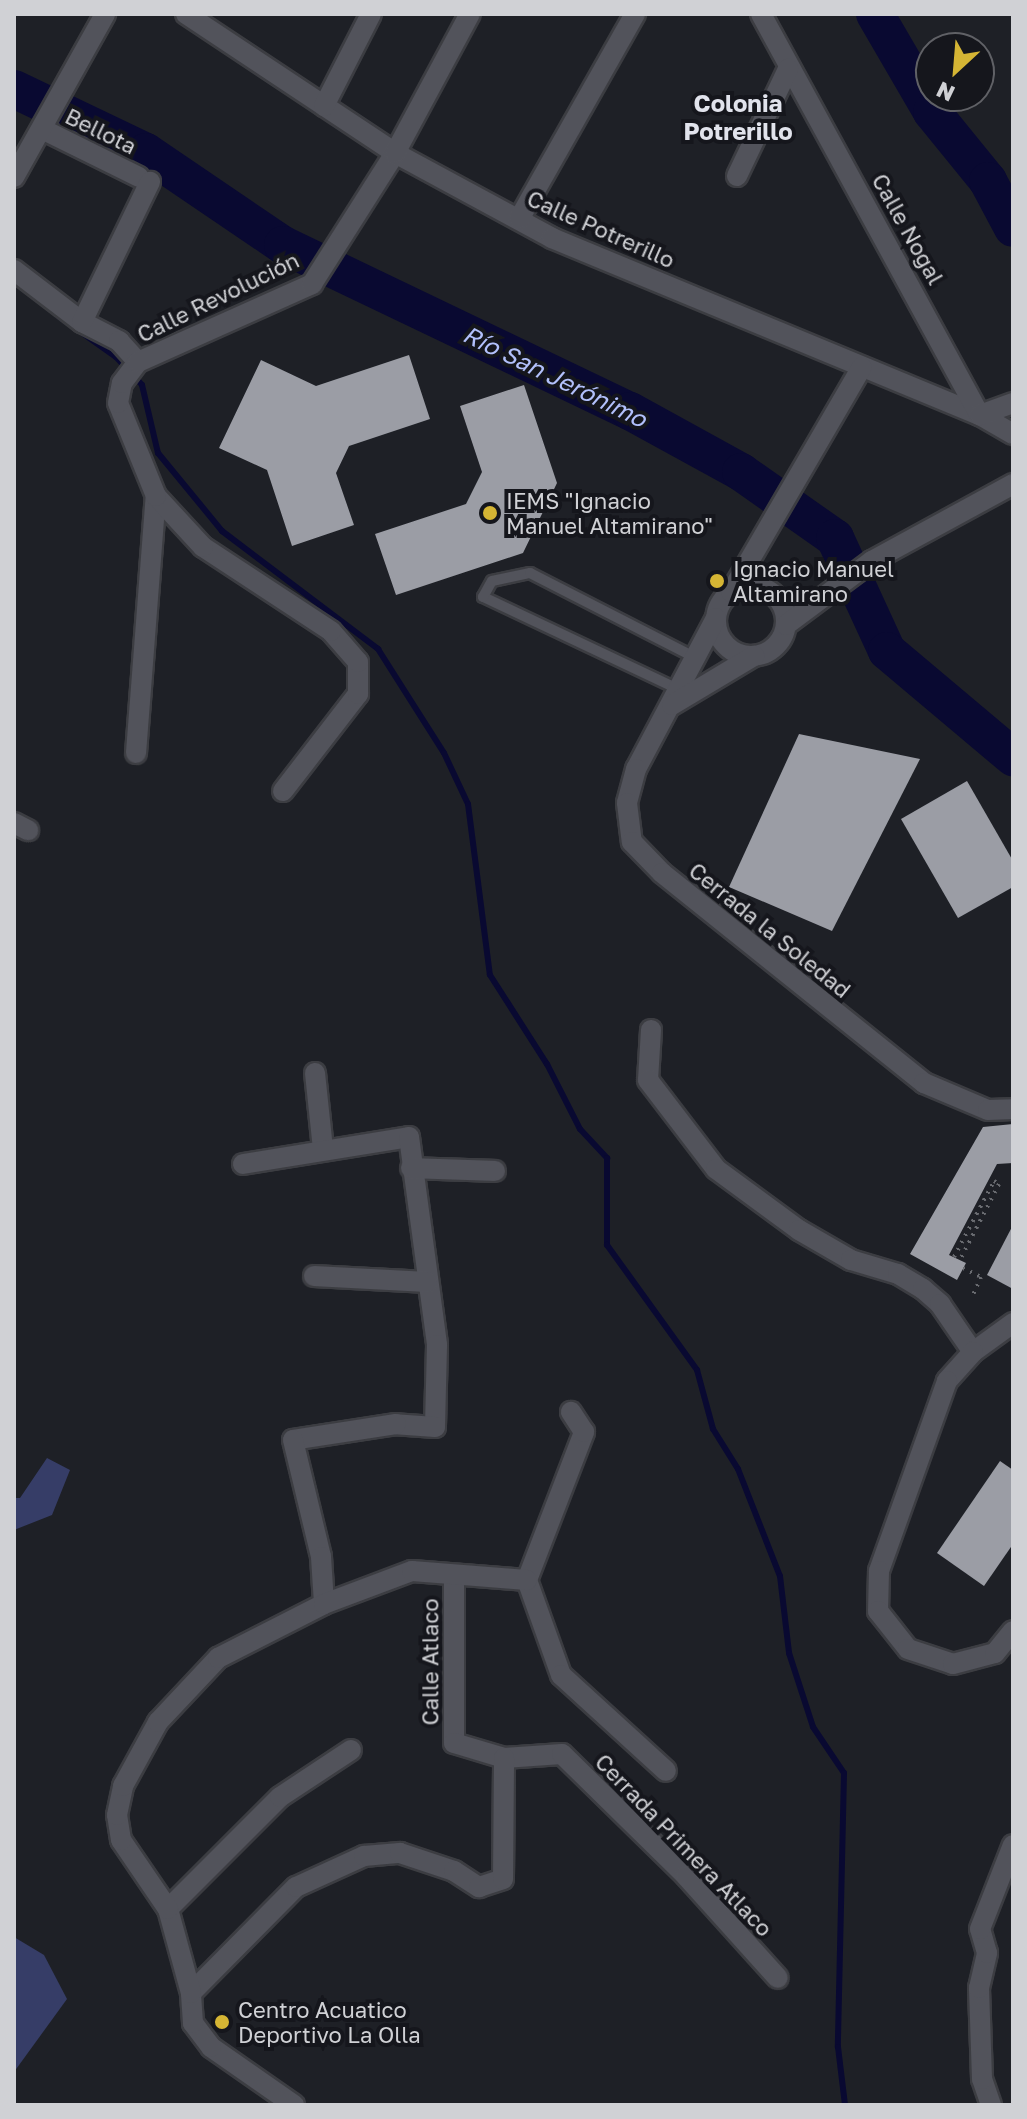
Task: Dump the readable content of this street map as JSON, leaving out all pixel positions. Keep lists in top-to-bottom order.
{
  "streets": {
    "street": [
      "Bellota",
      "Calle Potrerillo",
      "Calle Nogal",
      "Calle Revolución",
      "Cerrada la Soledad",
      "Calle Atlaco",
      "Cerrada Primera Atlaco"
    ]
  },
  "crossings": [
    ["Calle Potrerillo", "Calle Nogal"],
    ["Calle Potrerillo", "Calle Revolución"],
    ["Calle Atlaco", "Cerrada Primera Atlaco"]
  ],
  "districts": ["Colonia Potrerillo"],
  "water": ["Río San Jerónimo"],
  "places": ["IEMS \"Ignacio Manuel Altamirano\"", "Ignacio Manuel Altamirano", "Centro Acuatico Deportivo La Olla"],
  "north": "bottom left"
}
